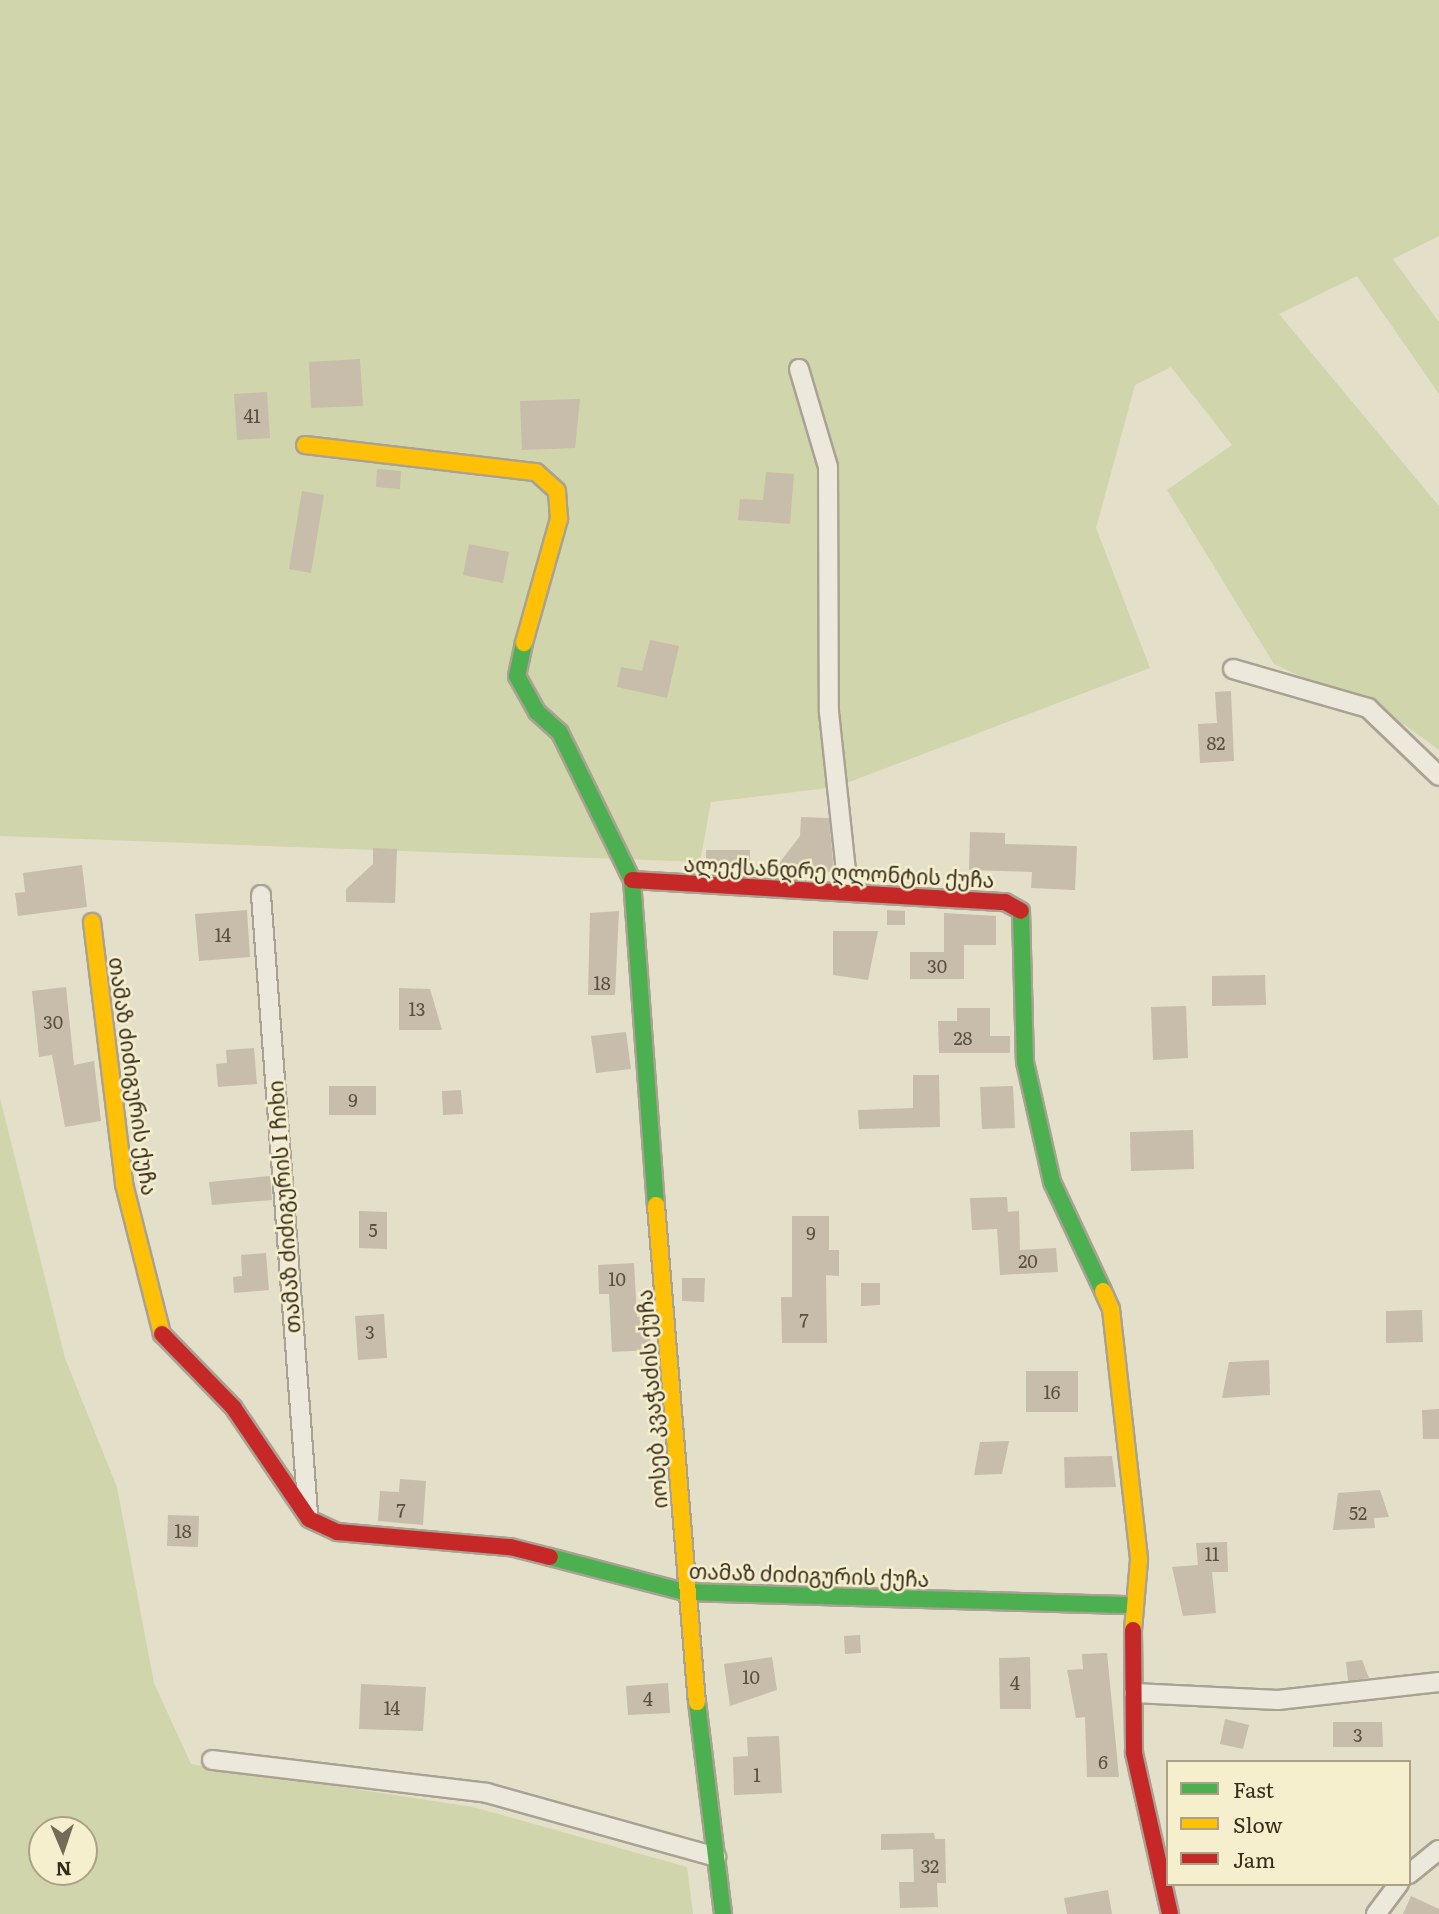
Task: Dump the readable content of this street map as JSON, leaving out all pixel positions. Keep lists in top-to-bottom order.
{
  "streets": {
    "street": [
      "ალექსანდრე ღლონტის ქუჩა",
      "თამაზ ძიძიგურის ქუჩა",
      "თამაზ ძიძიგურის I ჩიხი",
      "იოსებ კვაჭაძის ქუჩა"
    ]
  },
  "crossings": [
    ["ალექსანდრე ღლონტის ქუჩა", "თამაზ ძიძიგურის ქუჩა"],
    ["ალექსანდრე ღლონტის ქუჩა", "იოსებ კვაჭაძის ქუჩა"],
    ["თამაზ ძიძიგურის ქუჩა", "თამაზ ძიძიგურის I ჩიხი"],
    ["თამაზ ძიძიგურის ქუჩა", "იოსებ კვაჭაძის ქუჩა"]
  ],
  "house_numbers": [
    "41",
    "82",
    "14",
    "30",
    "18",
    "13",
    "30",
    "28",
    "9",
    "5",
    "9",
    "20",
    "10",
    "7",
    "3",
    "16",
    "7",
    "52",
    "18",
    "11",
    "10",
    "4",
    "4",
    "14",
    "3",
    "6",
    "1",
    "32"
  ],
  "legend": ["Fast", "Slow", "Jam"],
  "north": "bottom"
}
